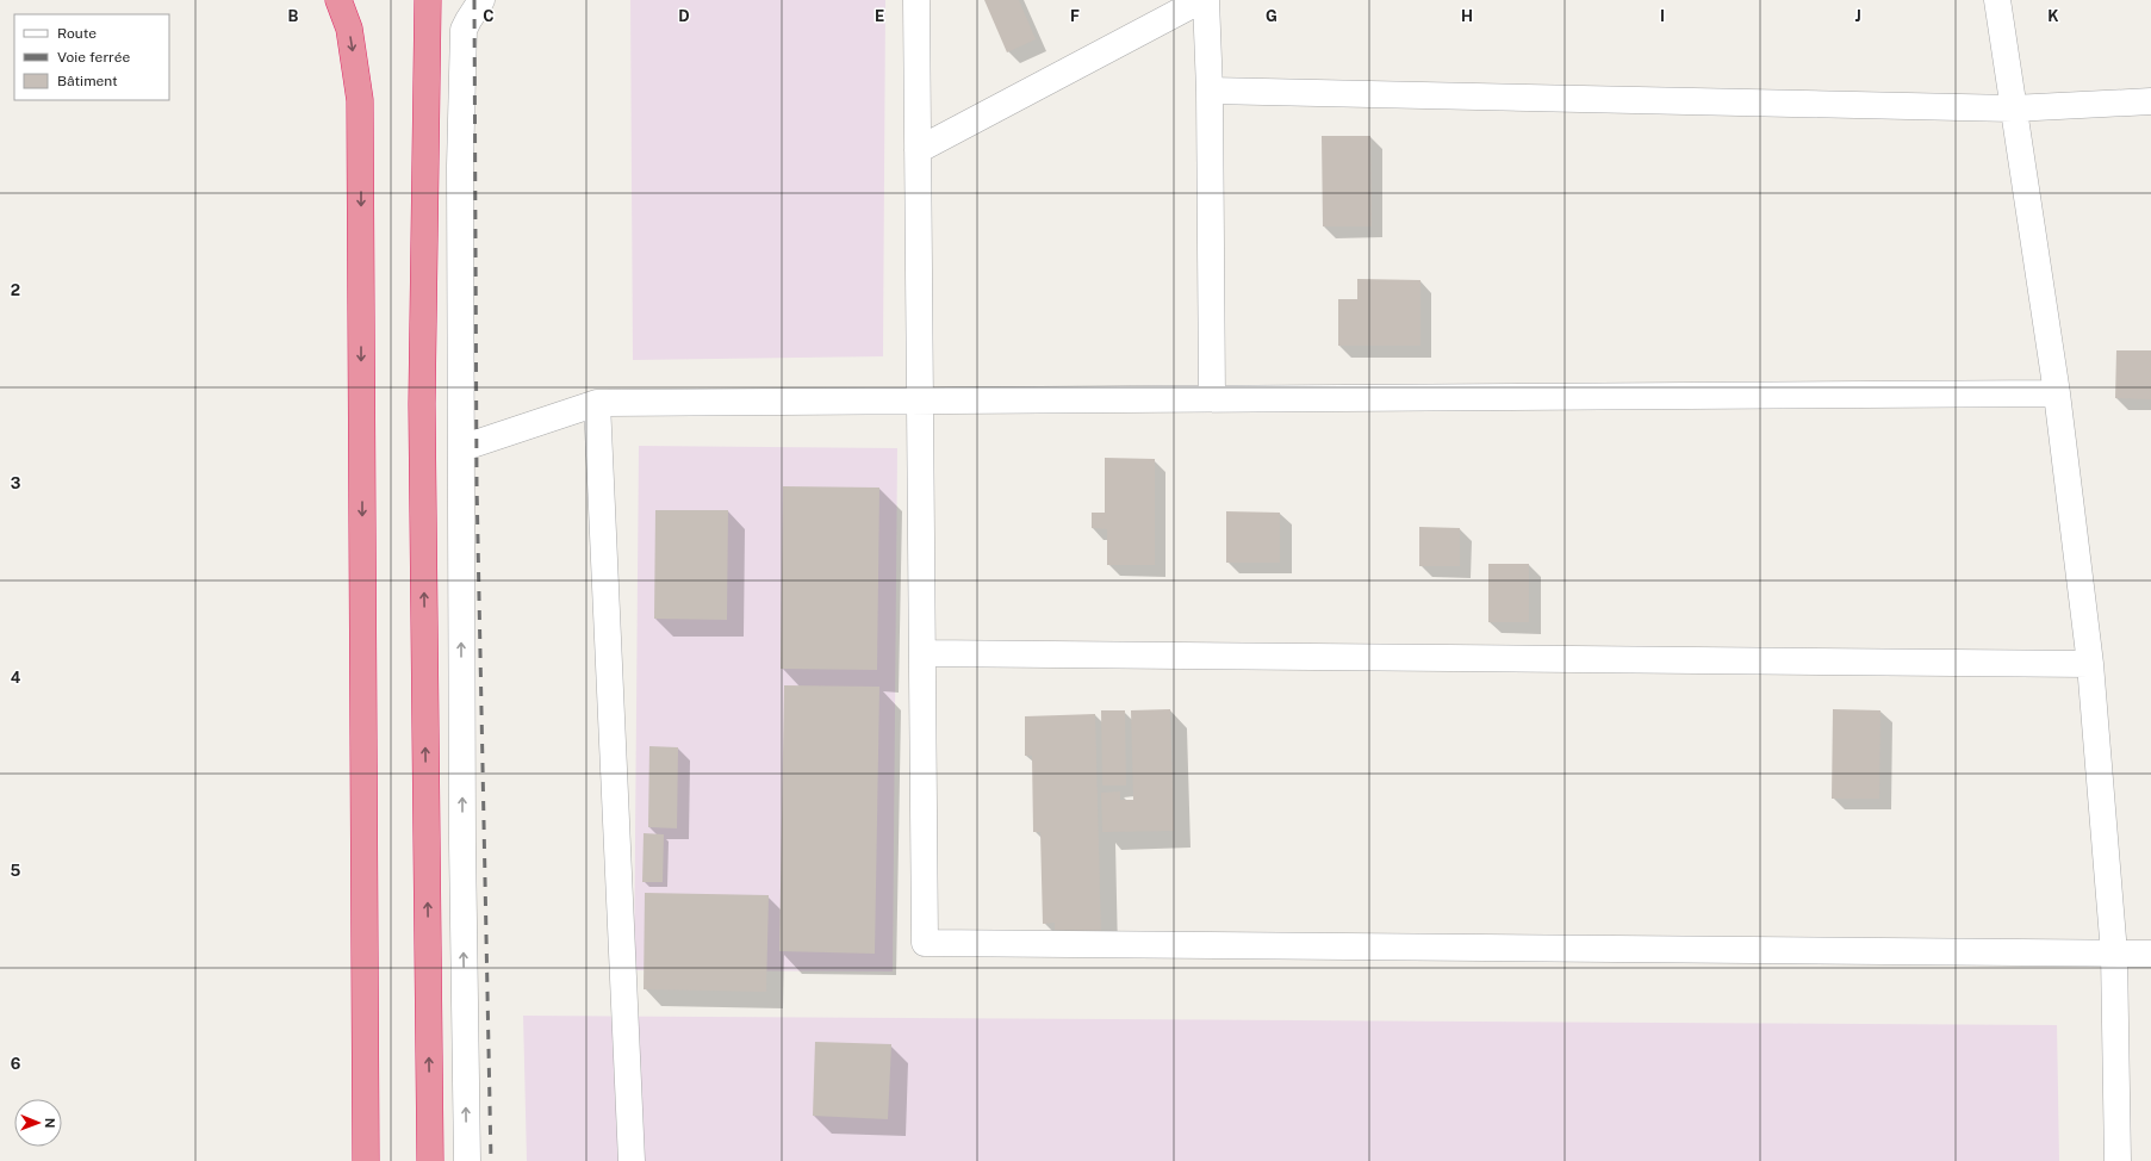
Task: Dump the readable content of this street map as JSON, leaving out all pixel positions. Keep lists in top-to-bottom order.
{
  "legend": ["Route", "Voie ferrée", "Bâtiment"],
  "north": "right",
  "grid": {
    "columns": [
      "B",
      "C",
      "D",
      "E",
      "F",
      "G",
      "H",
      "I",
      "J",
      "K"
    ],
    "rows": [
      "2",
      "3",
      "4",
      "5",
      "6"
    ]
  }
}
